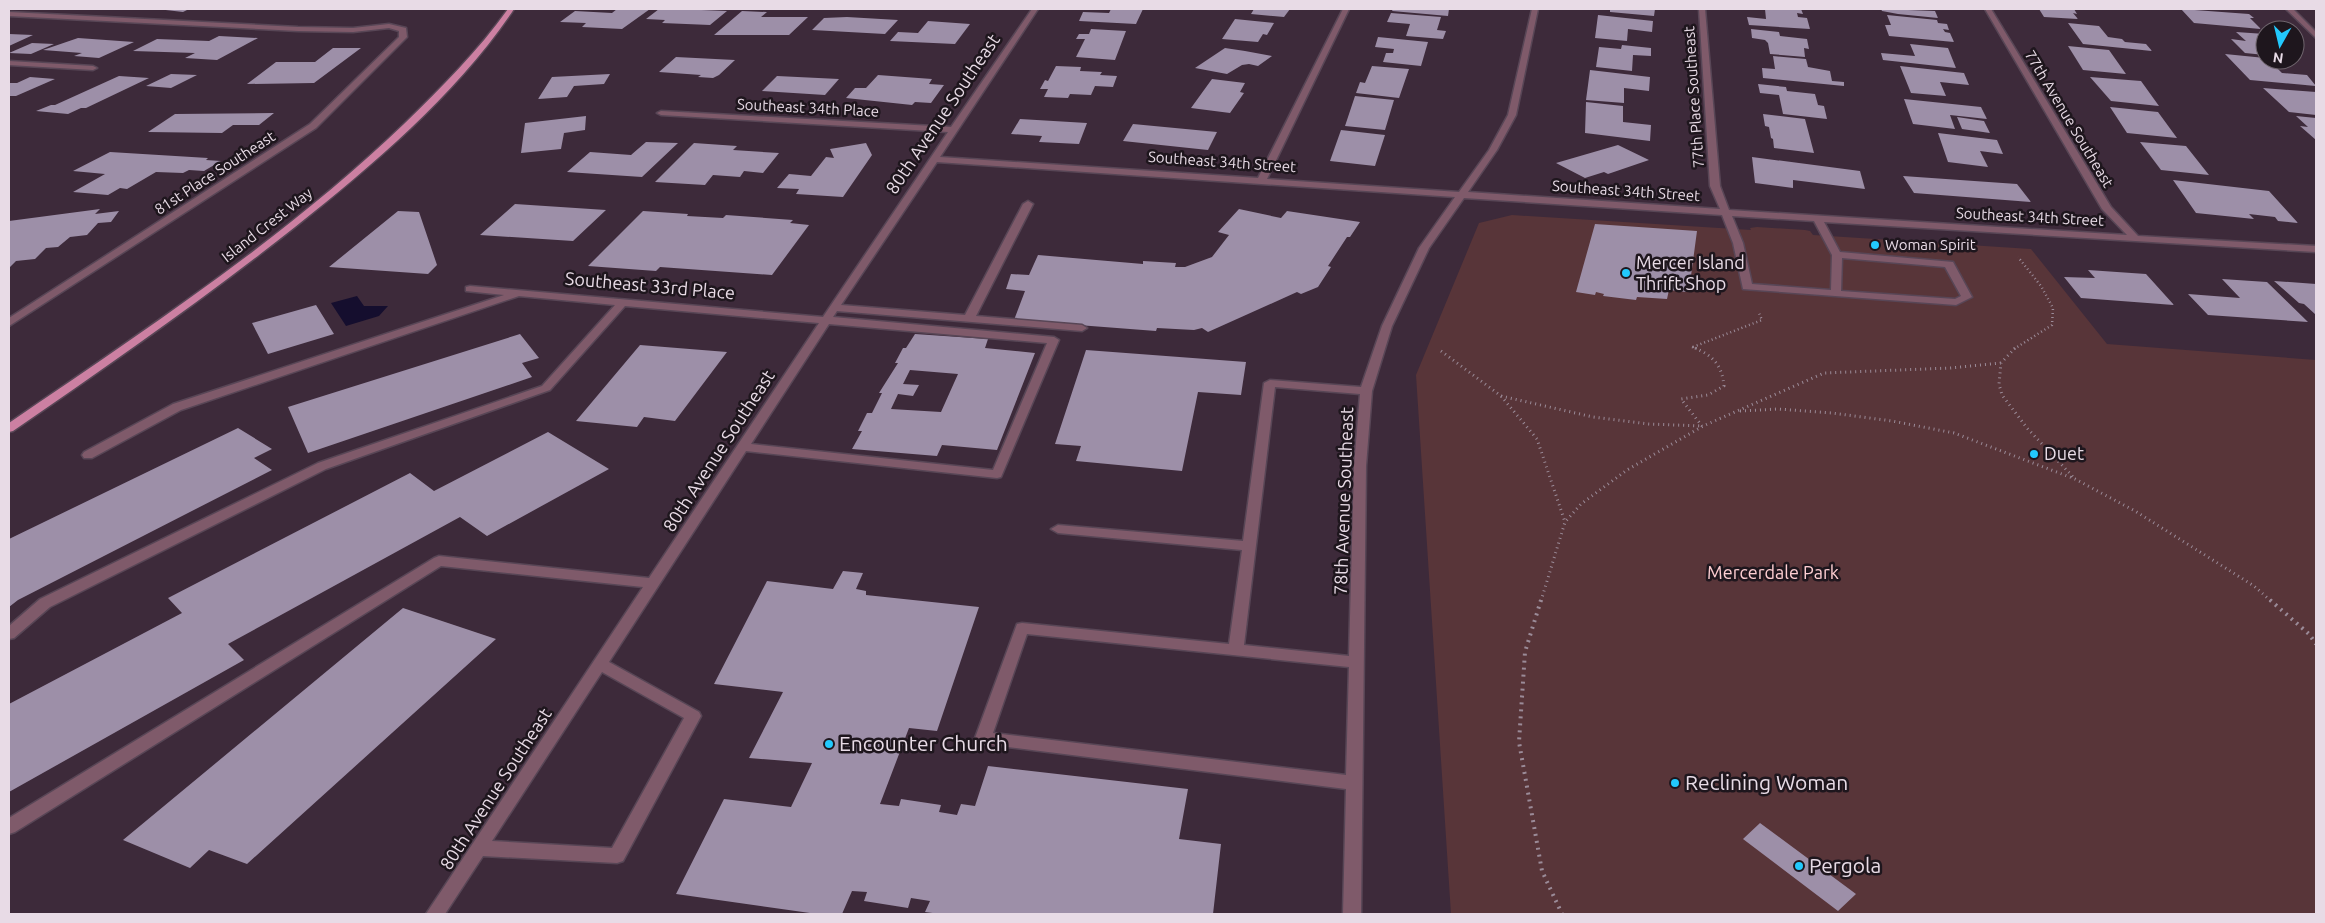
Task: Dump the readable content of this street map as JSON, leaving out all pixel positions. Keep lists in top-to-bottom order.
{
  "streets": {
    "main road": ["Island Crest Way"],
    "street": [
      "77th Place Southeast",
      "Southeast 34th Place",
      "80th Avenue Southeast",
      "77th Avenue Southeast",
      "Southeast 34th Street",
      "81st Place Southeast",
      "Southeast 33rd Place",
      "78th Avenue Southeast"
    ]
  },
  "crossings": [
    ["77th Place Southeast", "Southeast 34th Street"],
    ["Southeast 34th Place", "80th Avenue Southeast"],
    ["80th Avenue Southeast", "Southeast 34th Street"],
    ["80th Avenue Southeast", "Southeast 33rd Place"],
    ["77th Avenue Southeast", "Southeast 34th Street"],
    ["Southeast 34th Street", "78th Avenue Southeast"]
  ],
  "parks": ["Mercerdale Park"],
  "places": [
    "Woman Spirit",
    "Mercer Island Thrift Shop",
    "Duet",
    "Encounter Church",
    "Reclining Woman",
    "Pergola"
  ],
  "north": "bottom"
}
